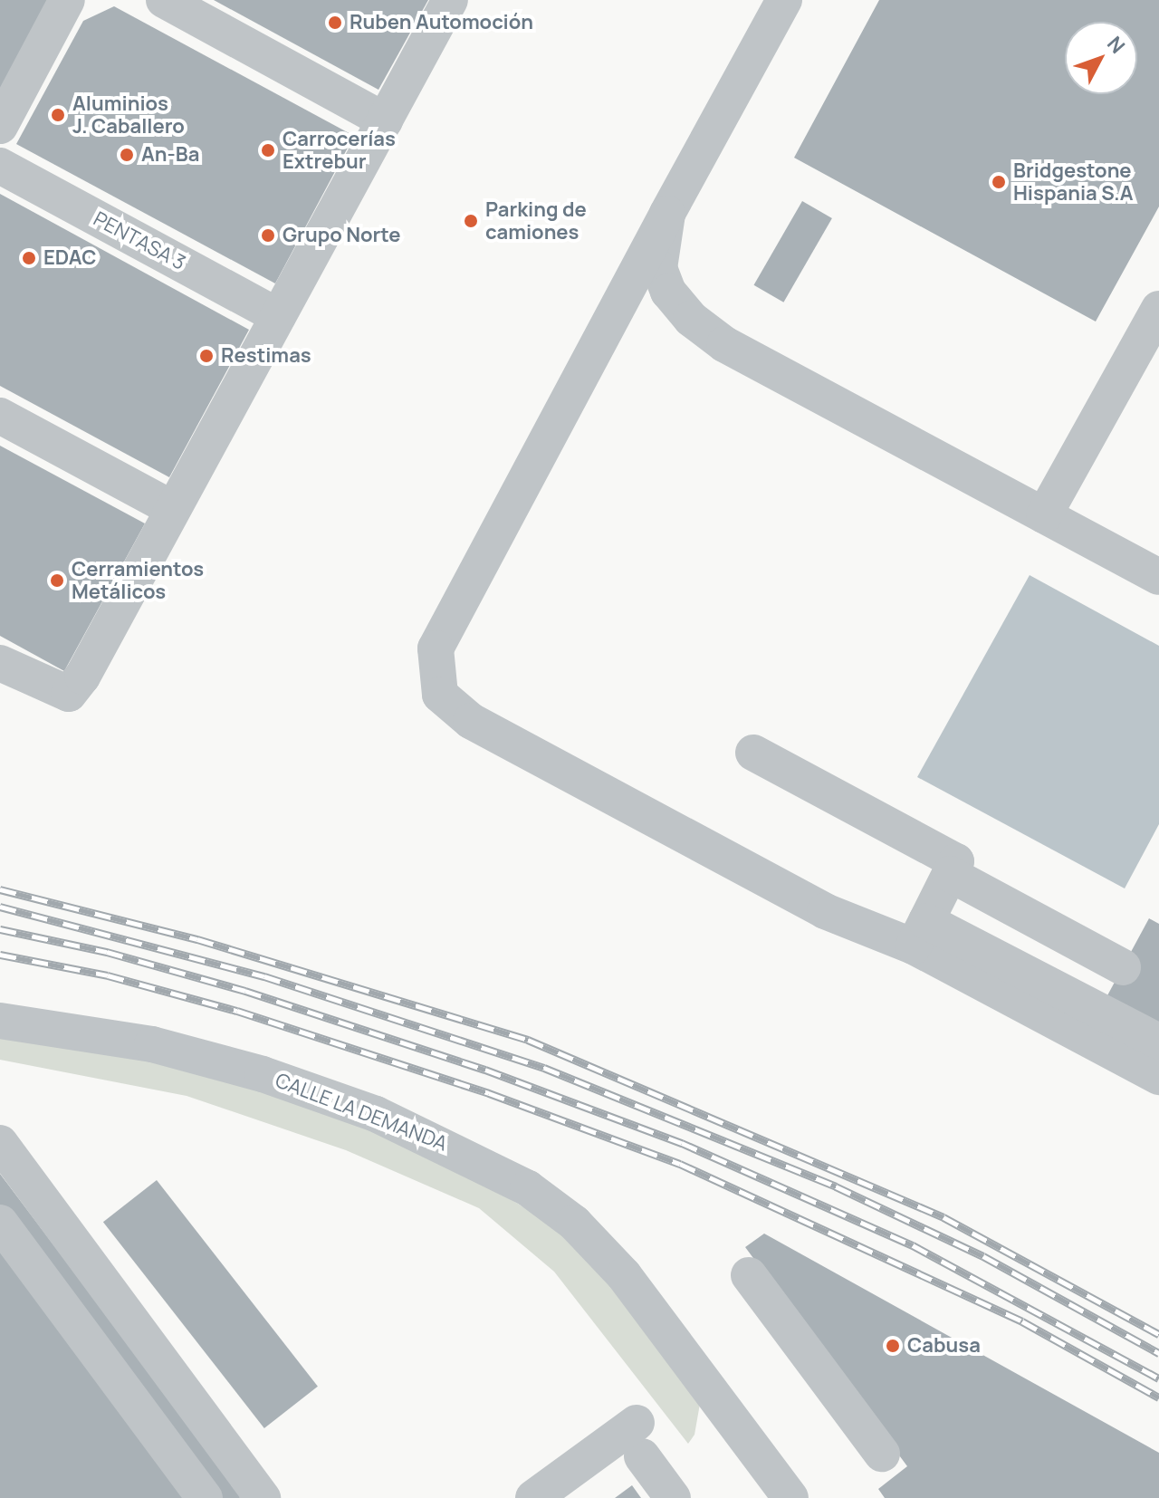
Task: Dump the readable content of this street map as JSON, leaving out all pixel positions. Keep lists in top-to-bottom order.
{
  "streets": {
    "street": ["PENTASA 3", "CALLE LA DEMANDA"]
  },
  "places": [
    "Ruben Automoción",
    "Aluminios J. Caballero",
    "Carrocerías Extrebur",
    "An-Ba",
    "Bridgestone Hispania S.A",
    "Parking de camiones",
    "Grupo Norte",
    "EDAC",
    "Restimas",
    "Cerramientos Metálicos",
    "Cabusa"
  ],
  "north": "top right"
}
